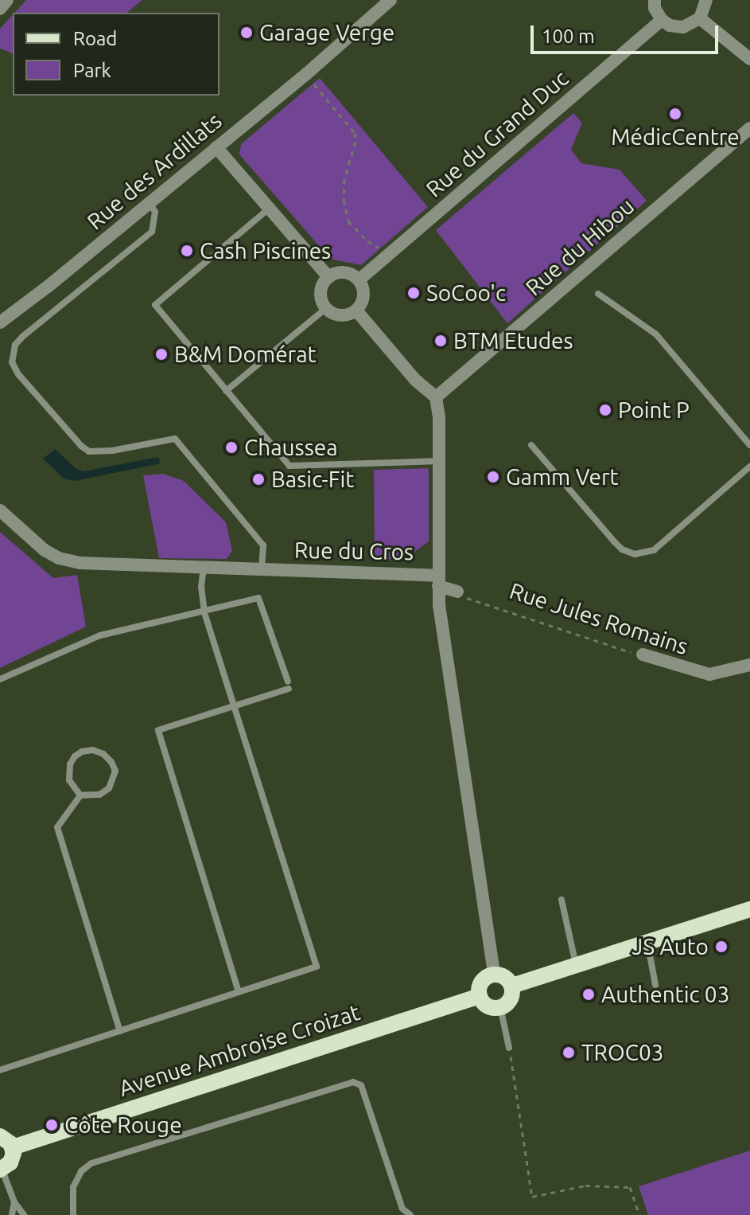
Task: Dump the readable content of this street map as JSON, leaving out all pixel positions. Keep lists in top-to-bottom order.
{
  "streets": {
    "main road": ["Avenue Ambroise Croizat"],
    "street": [
      "Rue du Grand Duc",
      "Rue des Ardillats",
      "Rue du Hibou",
      "Rue du Cros",
      "Rue Jules Romains"
    ]
  },
  "crossings": [
    ["Rue du Cros", "Avenue Ambroise Croizat"]
  ],
  "places": [
    "Garage Verge",
    "MédicCentre",
    "Cash Piscines",
    "SoCoo'c",
    "BTM Etudes",
    "B&M Domérat",
    "Point P",
    "Chaussea",
    "Gamm Vert",
    "Basic-Fit",
    "JS Auto",
    "Authentic 03",
    "TROC03",
    "Côte Rouge"
  ],
  "legend": ["Road", "Park"],
  "scale_bar": "100 m"
}
